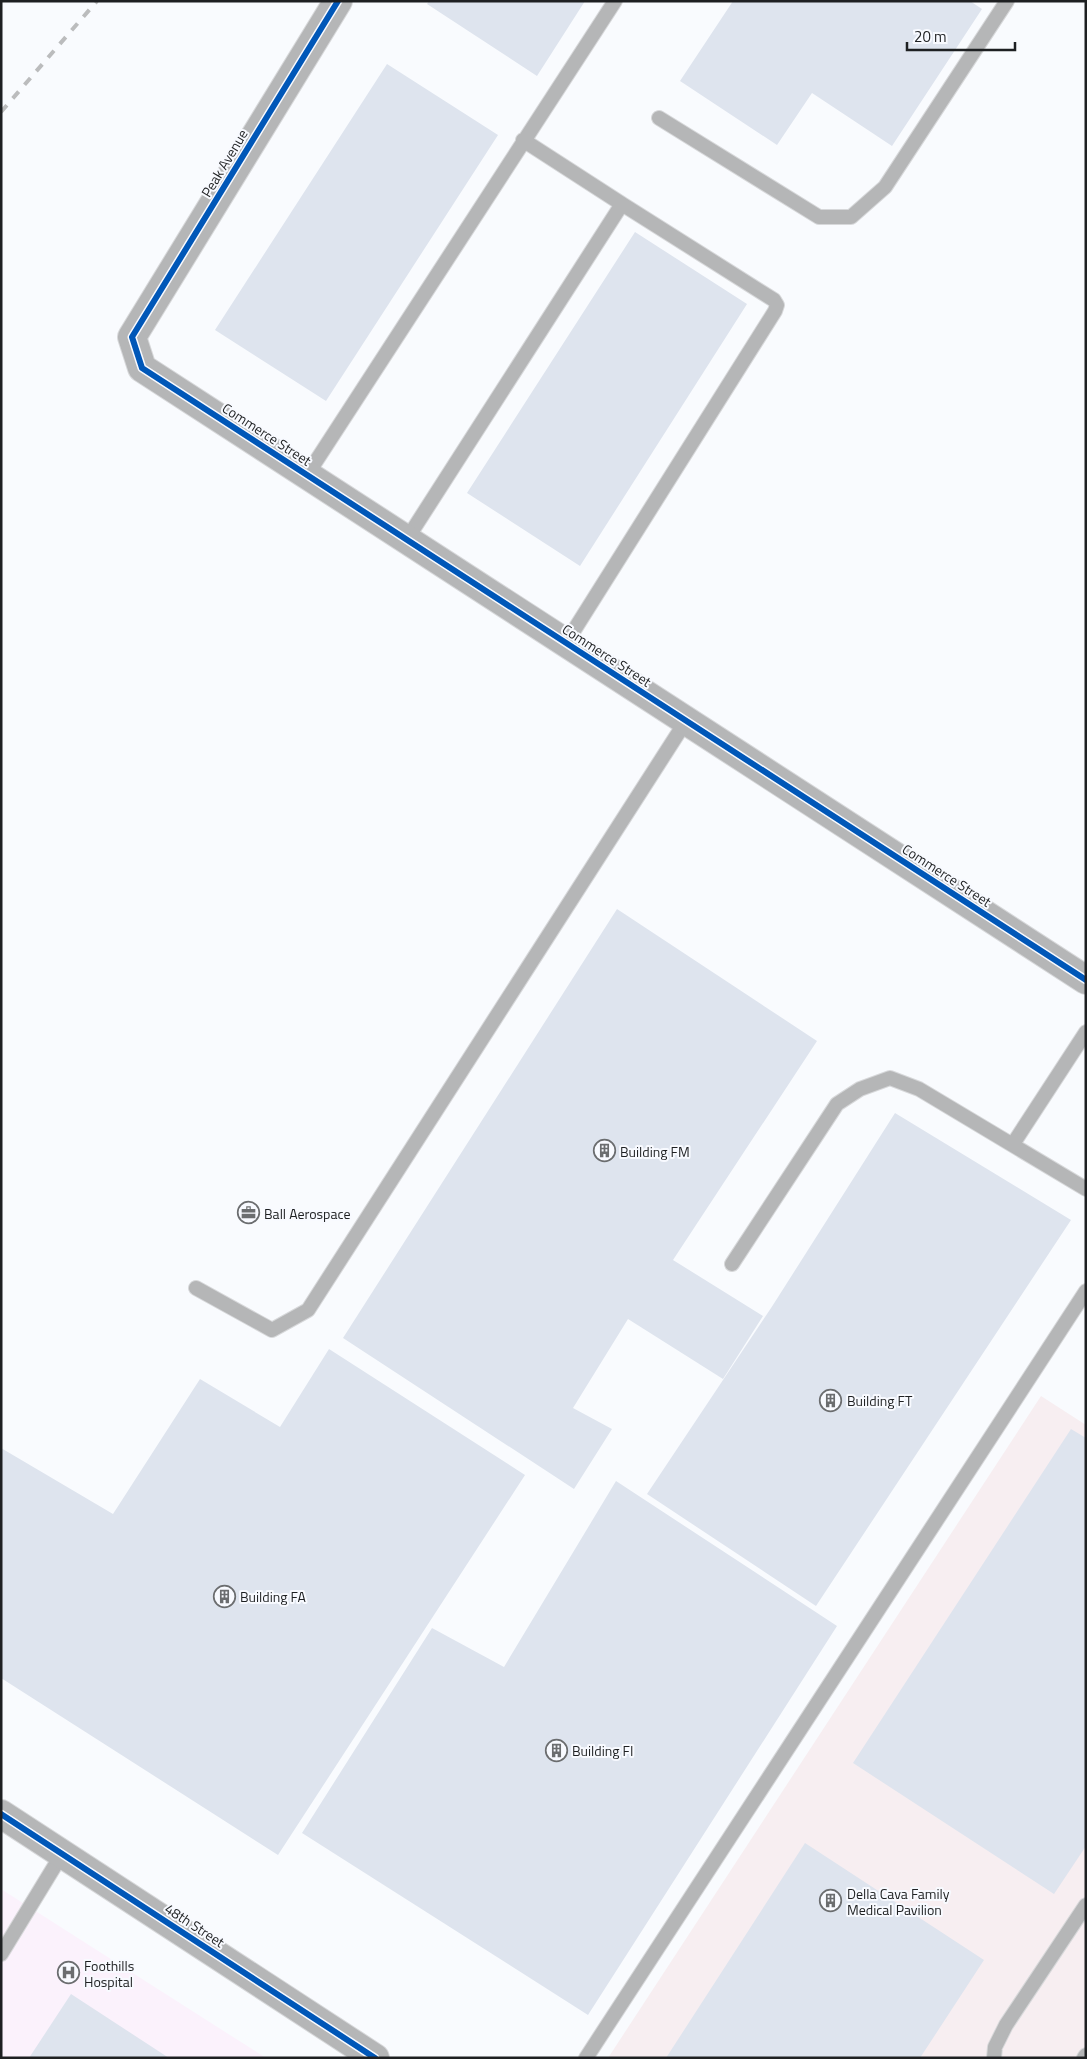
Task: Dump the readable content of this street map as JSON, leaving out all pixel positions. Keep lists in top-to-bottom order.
{
  "streets": {
    "street": ["Peak Avenue", "Commerce Street", "48th Street"]
  },
  "crossings": [
    ["Peak Avenue", "Commerce Street"]
  ],
  "places": {
    "building": [
      "Building FM",
      "Building FT",
      "Building FA",
      "Building FI",
      "Della Cava Family Medical Pavilion"
    ],
    "office": ["Ball Aerospace"],
    "hospital": ["Foothills Hospital"]
  },
  "scale_bar": "20 m"
}
